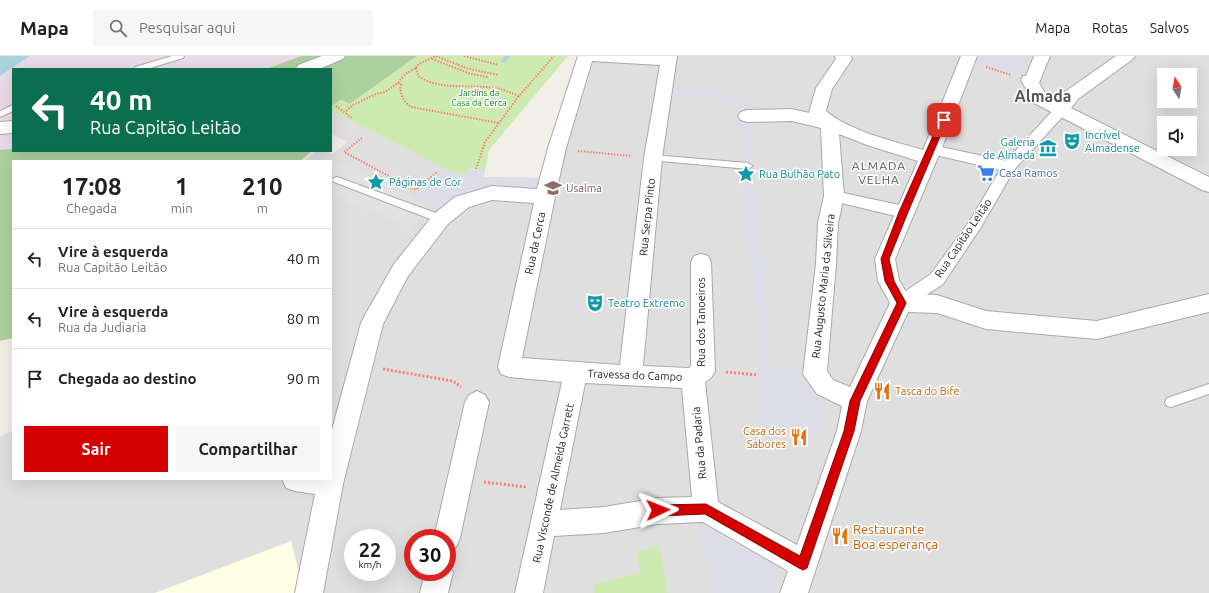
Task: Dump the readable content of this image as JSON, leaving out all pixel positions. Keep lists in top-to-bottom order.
{
  "streets": {
    "street": [
      "Rua Serpa Pinto",
      "Rua Capitão Leitão",
      "Rua da Cerca",
      "Rua Augusto Maria da Silveira",
      "Rua dos Tanoeiros",
      "Travessa do Campo",
      "Rua da Padaria",
      "Rua Visconde de Almeida Garrett"
    ]
  },
  "crossings": [
    ["Rua Serpa Pinto", "Rua da Cerca"],
    ["Rua Serpa Pinto", "Travessa do Campo"],
    ["Rua da Cerca", "Travessa do Campo"],
    ["Rua da Cerca", "Rua Visconde de Almeida Garrett"],
    ["Rua dos Tanoeiros", "Travessa do Campo"],
    ["Rua dos Tanoeiros", "Rua da Padaria"],
    ["Travessa do Campo", "Rua da Padaria"],
    ["Travessa do Campo", "Rua Visconde de Almeida Garrett"]
  ],
  "districts": ["Almada", "ALMADA VELHA"],
  "parks": ["Jardins da Casa da Cerca"],
  "places": {
    "theatre": ["Incrível Almadense", "Teatro Extremo"],
    "museum": ["Galeria de Almada"],
    "supermarket": ["Casa Ramos"],
    "place": ["Rua Bulhão Pato", "Páginas de Cor"],
    "school or university": ["Usalma"],
    "restaurant": ["Tasca do Bife", "Casa dos Sabores", "Restaurante Boa esperança"]
  },
  "north": "top",
  "page": {
    "header": "Mapa",
    "search": "Pesquisar aqui",
    "nav": ["Mapa", "Rotas", "Salvos"],
    "turn": ["40 m", "Rua Capitão Leitão"],
    "eta": [
      "17:08",
      "Chegada",
      "1",
      "min",
      "210",
      "m"
    ],
    "list": [
      {
        "name": "Vire à esquerda",
        "note": "Rua Capitão Leitão",
        "value": "40 m"
      },
      {
        "name": "Vire à esquerda",
        "note": "Rua da Judiaria",
        "value": "80 m"
      },
      {
        "name": "Chegada ao destino",
        "value": "90 m"
      }
    ],
    "buttons": ["Sair", "Compartilhar"],
    "speed": "22 km/h",
    "limit": "30"
  }
}
